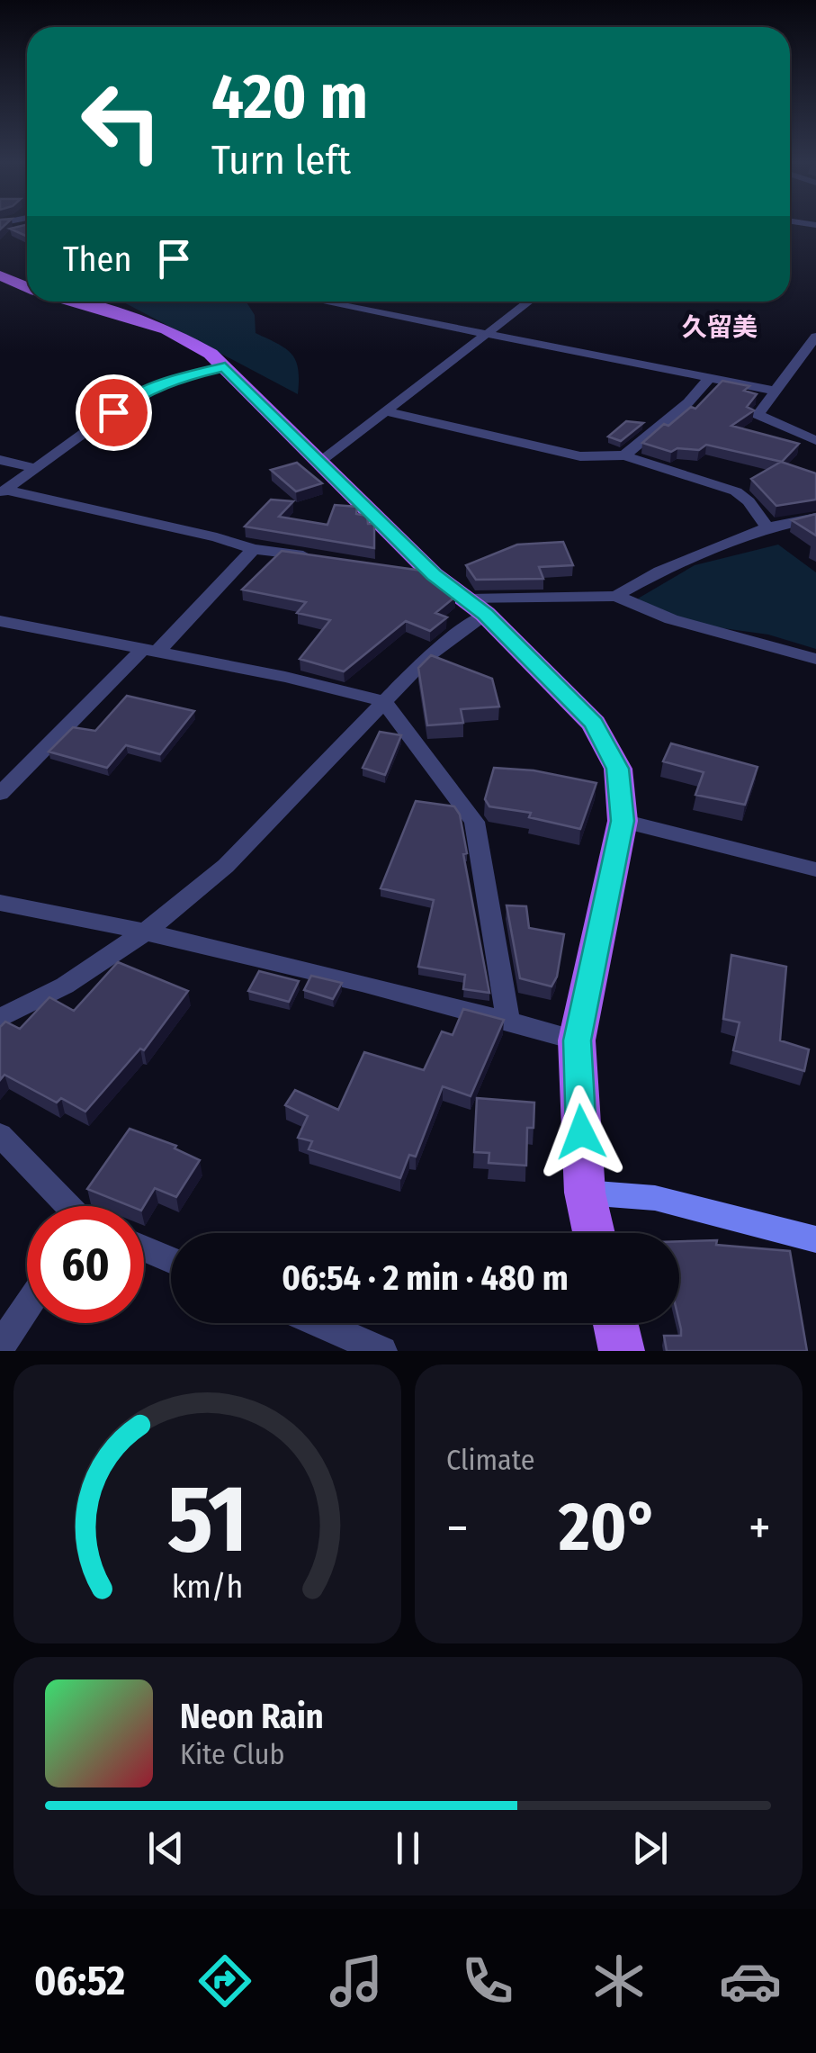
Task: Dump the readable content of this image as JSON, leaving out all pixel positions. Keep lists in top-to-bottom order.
{
  "districts": ["久留美"],
  "page": {
    "turn": ["420 m", "Turn left"],
    "then": "Then",
    "limit": "60",
    "trip": "06:54 · 2 min · 480 m",
    "tile": "Climate",
    "heat": ["−", "20°", "+"],
    "song": ["Neon Rain", "Kite Club"],
    "tabs": "06:52",
    "gauge": ["51", "km/h"]
  }
}
